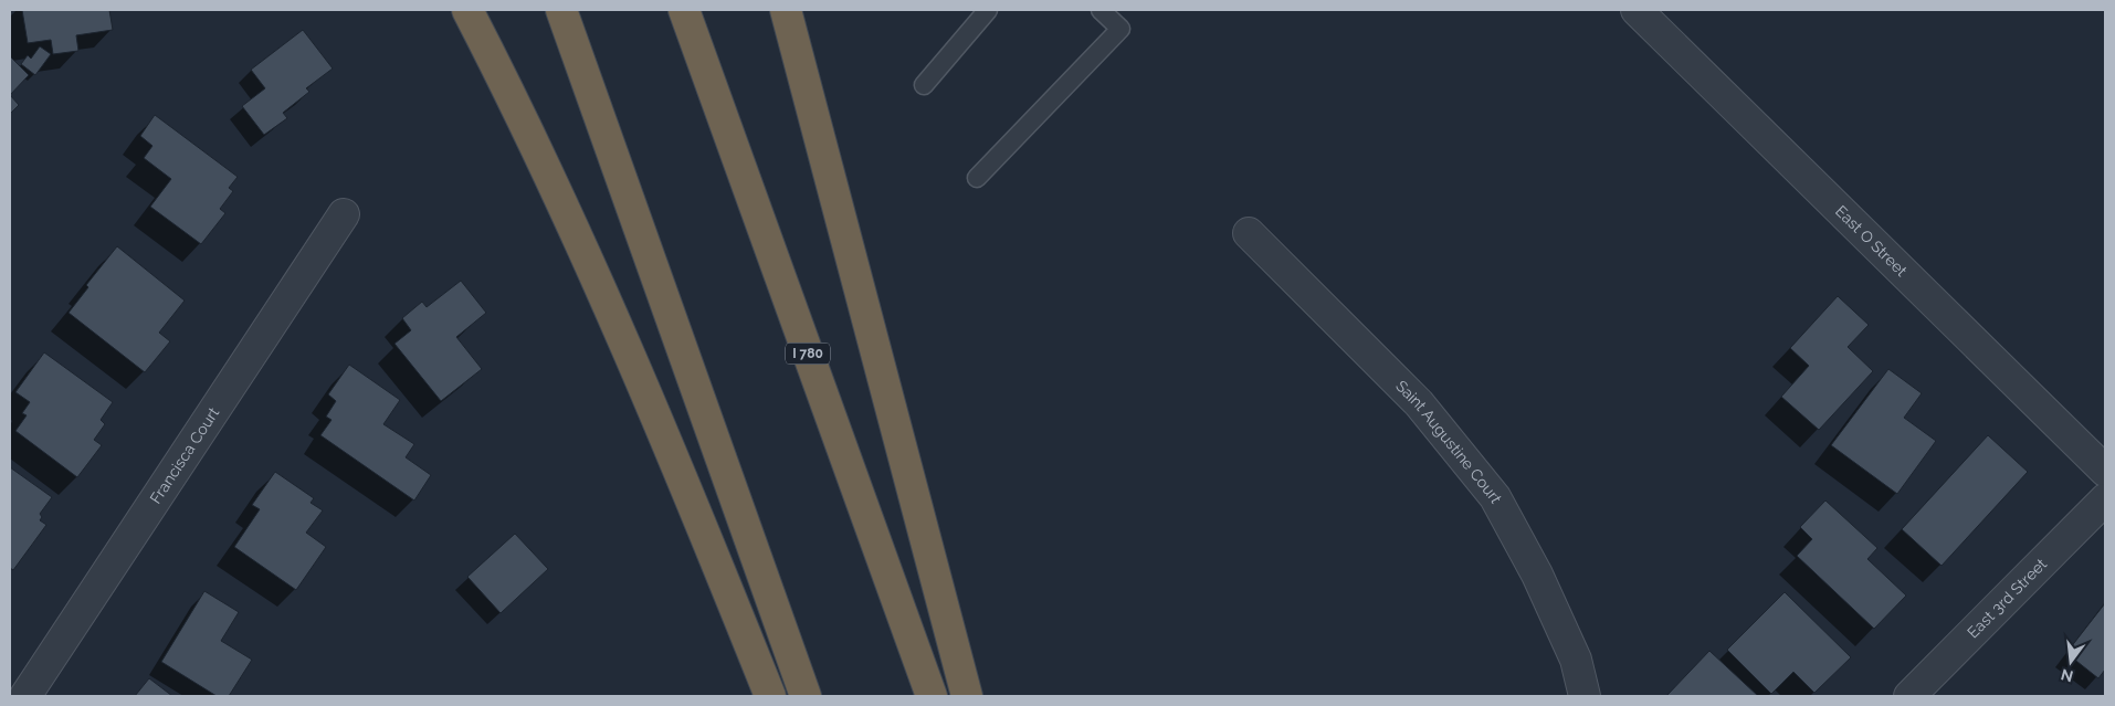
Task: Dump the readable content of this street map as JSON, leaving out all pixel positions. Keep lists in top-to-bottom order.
{
  "streets": {
    "highway": ["I 780"],
    "street": [
      "East O Street",
      "Saint Augustine Court",
      "Francisca Court",
      "East 3rd Street"
    ]
  },
  "north": "bottom"
}
